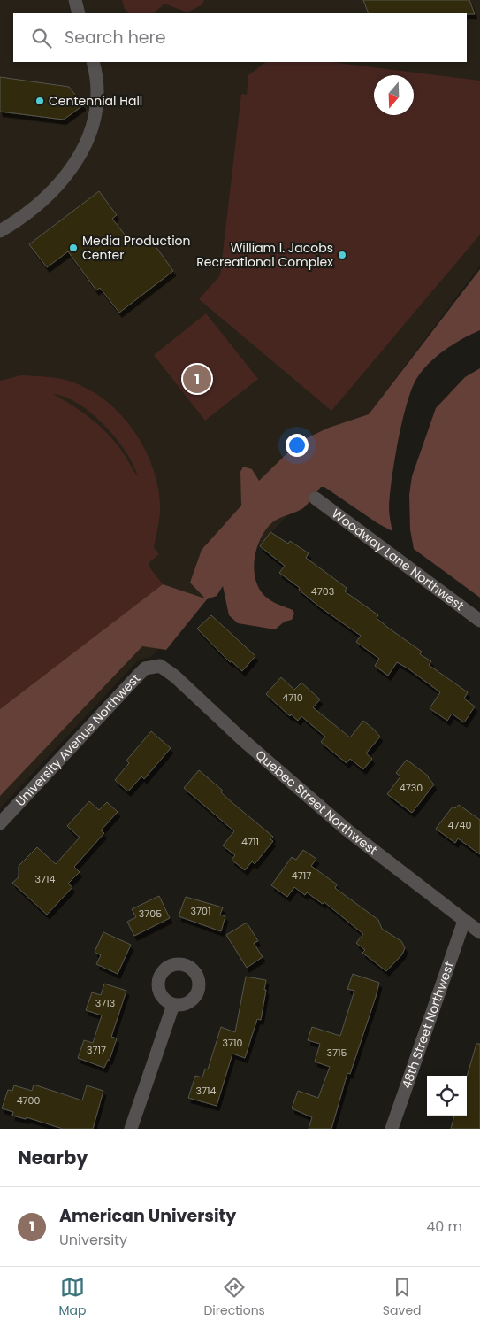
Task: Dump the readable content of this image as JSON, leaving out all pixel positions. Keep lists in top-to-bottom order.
{
  "streets": {
    "street": [
      "Woodway Lane Northwest",
      "University Avenue Northwest",
      "Quebec Street Northwest",
      "48th Street Northwest"
    ]
  },
  "crossings": [
    ["University Avenue Northwest", "Quebec Street Northwest"],
    ["Quebec Street Northwest", "48th Street Northwest"]
  ],
  "places": ["Centennial Hall", "Media Production Center", "William I. Jacobs Recreational Complex"],
  "house_numbers": [
    "4703",
    "4710",
    "4730",
    "4740",
    "4711",
    "4717",
    "3714",
    "3701",
    "3705",
    "3713",
    "3710",
    "3717",
    "3715",
    "3714",
    "4700"
  ],
  "north": "bottom",
  "page": {
    "search": "Search here",
    "pins": "1",
    "heading": "Nearby",
    "list": [
      {
        "mark": "1",
        "name": "American University",
        "note": "University",
        "value": "40 m"
      }
    ],
    "nav": ["Map", "Directions", "Saved"]
  }
}
